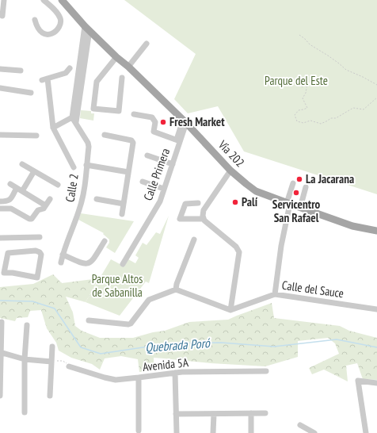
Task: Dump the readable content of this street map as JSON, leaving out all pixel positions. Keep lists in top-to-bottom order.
{
  "streets": {
    "main road": ["Vía 202"],
    "street": [
      "Calle Primera",
      "Calle 2",
      "Calle del Sauce",
      "Avenida 5A"
    ]
  },
  "crossings": [
    ["Vía 202", "Calle Primera"]
  ],
  "water": ["Quebrada Poró"],
  "parks": ["Parque del Este", "Parque Altos de Sabanilla"],
  "places": [
    "Fresh Market",
    "La Jacarana",
    "Servicentro San Rafael",
    "Palí"
  ]
}
